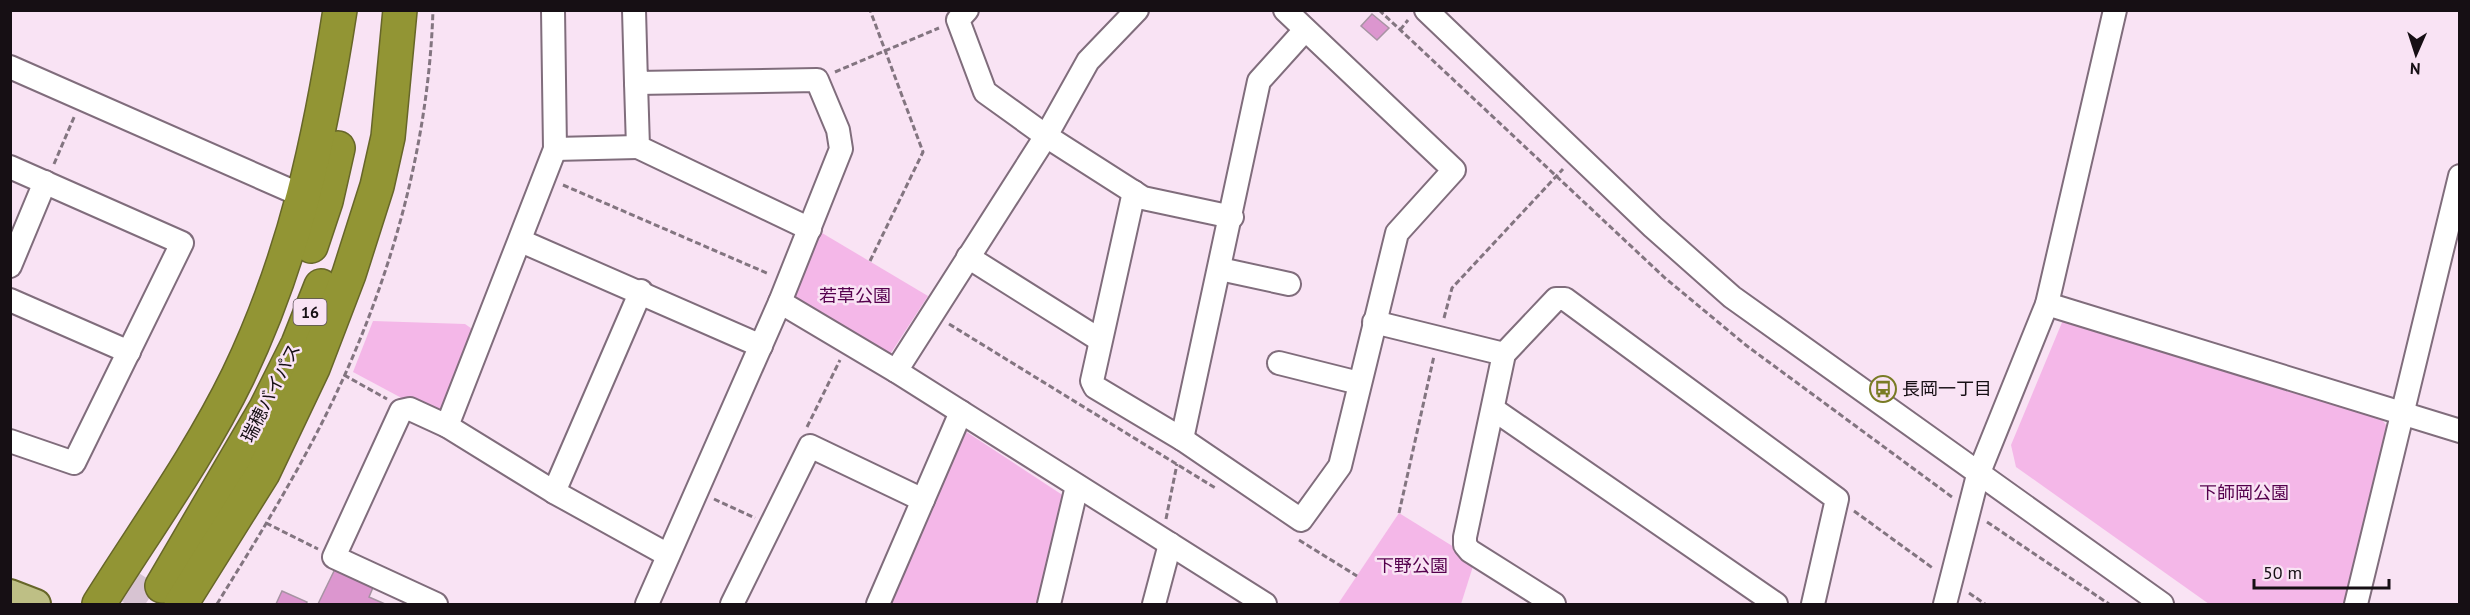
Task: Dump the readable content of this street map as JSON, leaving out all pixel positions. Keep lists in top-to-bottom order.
{
  "streets": {
    "highway": ["16", "瑞穂バイパス"]
  },
  "parks": ["若草公園", "下師岡公園", "下野公園"],
  "places": {
    "bus stop": ["長岡一丁目"]
  },
  "scale_bar": "50 m",
  "north": "bottom"
}
